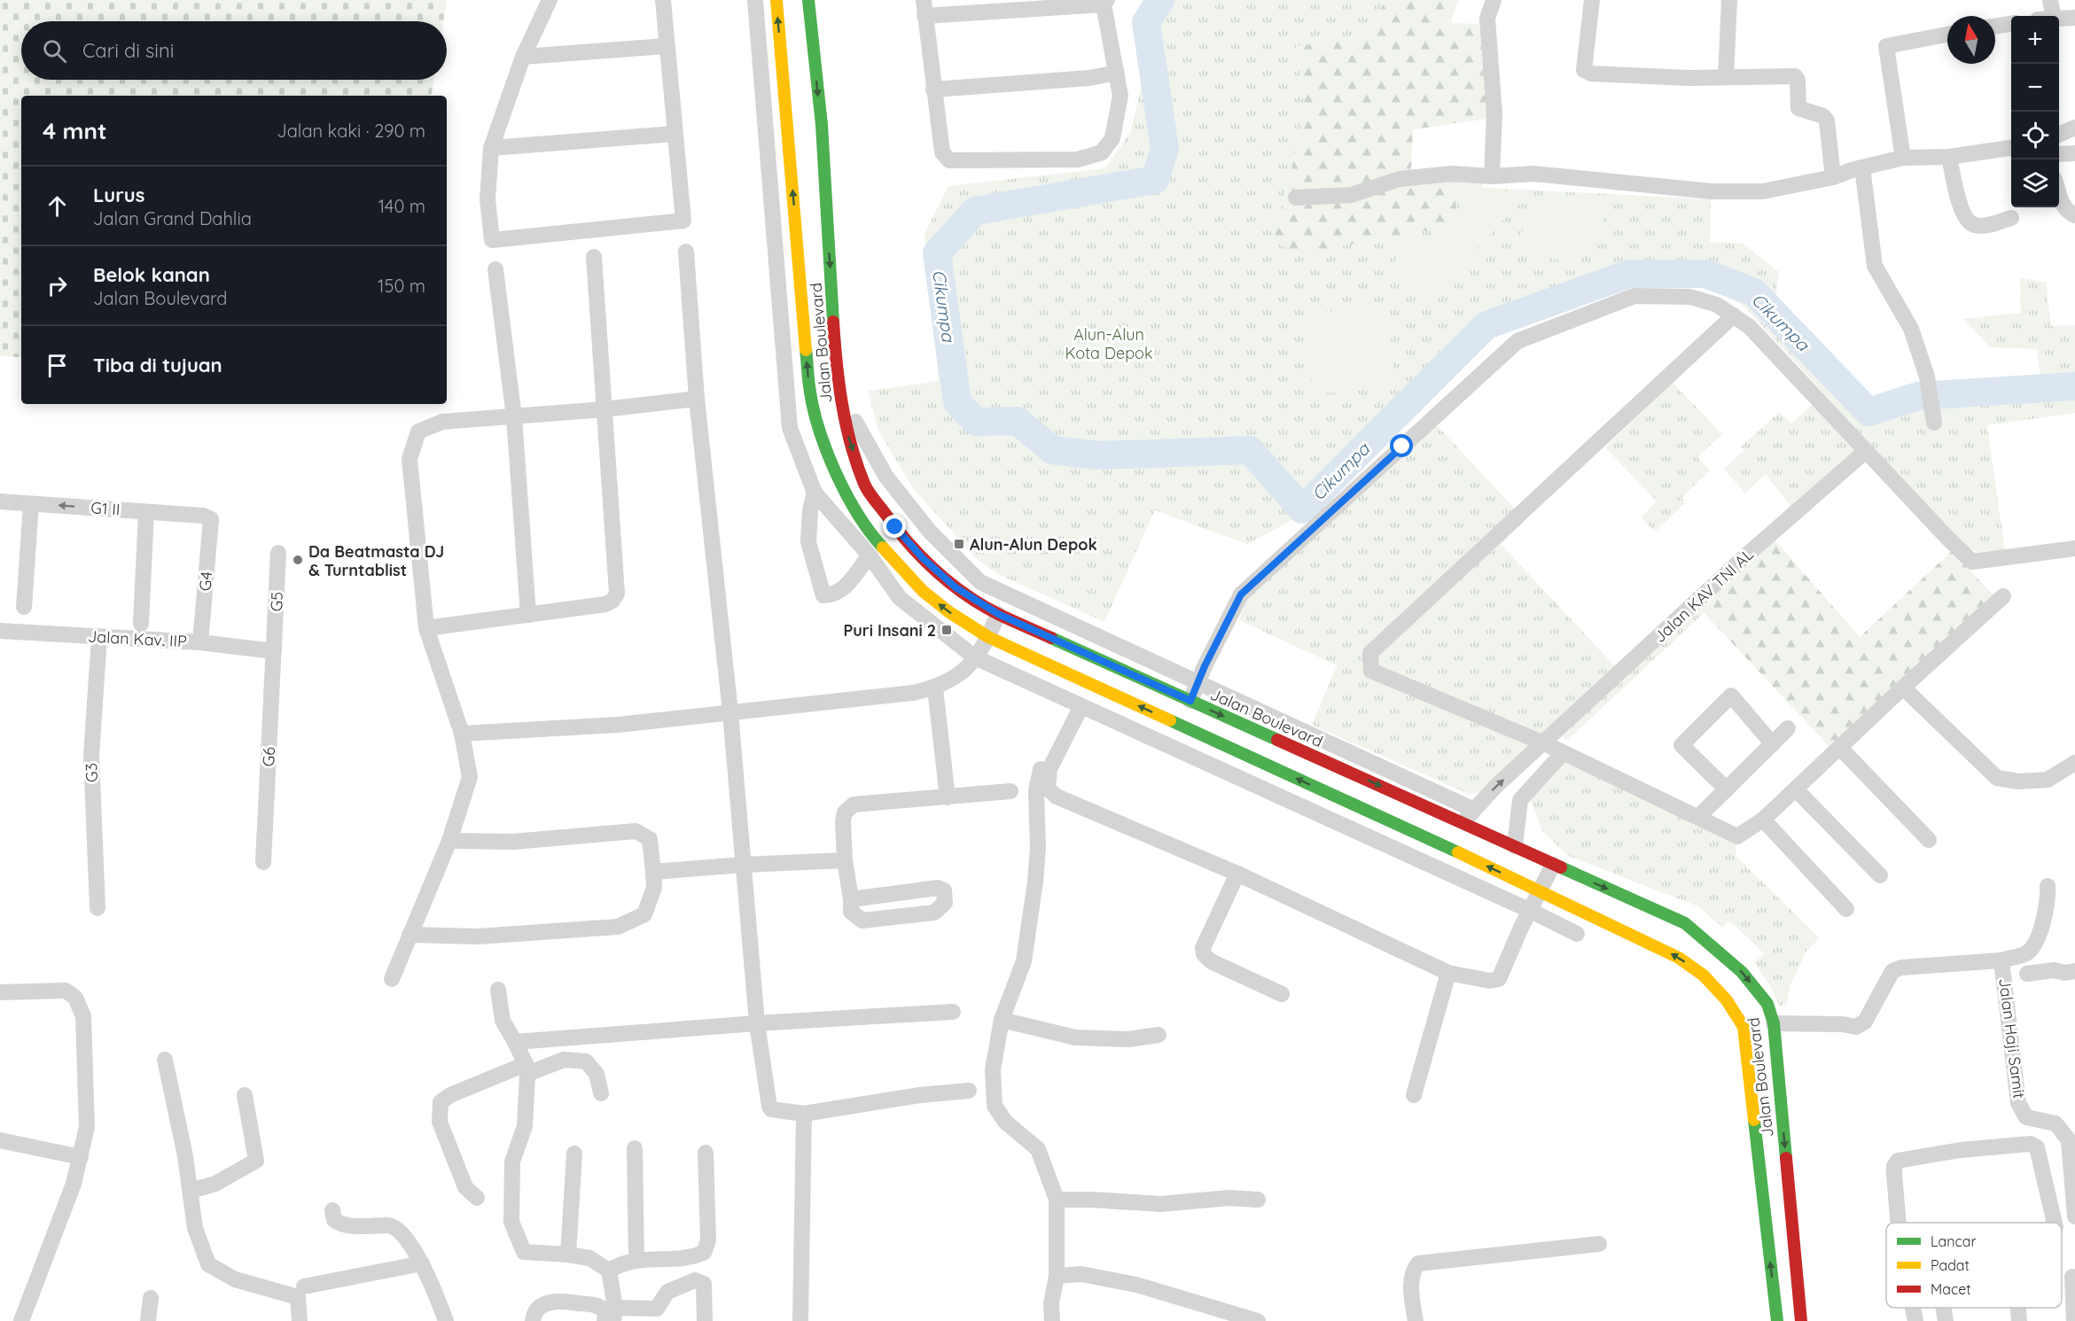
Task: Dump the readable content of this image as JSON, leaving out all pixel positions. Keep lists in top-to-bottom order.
{
  "streets": {
    "main road": ["Jalan Boulevard"],
    "street": [
      "G1 II",
      "G4",
      "Jalan KAV TNI AL",
      "G5",
      "Jalan Kav. IIP",
      "G6",
      "G3",
      "Jalan Haji Samit"
    ]
  },
  "crossings": [
    ["Jalan Boulevard", "Jalan KAV TNI AL"],
    ["G1 II", "G4"],
    ["G4", "Jalan Kav. IIP"],
    ["G5", "Jalan Kav. IIP"],
    ["G5", "G6"],
    ["Jalan Kav. IIP", "G6"],
    ["Jalan Kav. IIP", "G3"]
  ],
  "one_way": ["G1 II"],
  "water": ["Cikumpa"],
  "parks": ["Alun-Alun Kota Depok"],
  "places": {
    "transit": ["Alun-Alun Depok", "Puri Insani 2"],
    "other": ["Da Beatmasta DJ & Turntablist"]
  },
  "legend": ["Lancar", "Padat", "Macet"],
  "north": "top",
  "page": {
    "map_buttons": ["+", "−"],
    "search": "Cari di sini",
    "heading": ["4 mnt", "Jalan kaki · 290 m"],
    "list": [
      ["Lurus", "Jalan Grand Dahlia", "140 m"],
      ["Belok kanan", "Jalan Boulevard", "150 m"],
      "Tiba di tujuan"
    ]
  }
}
